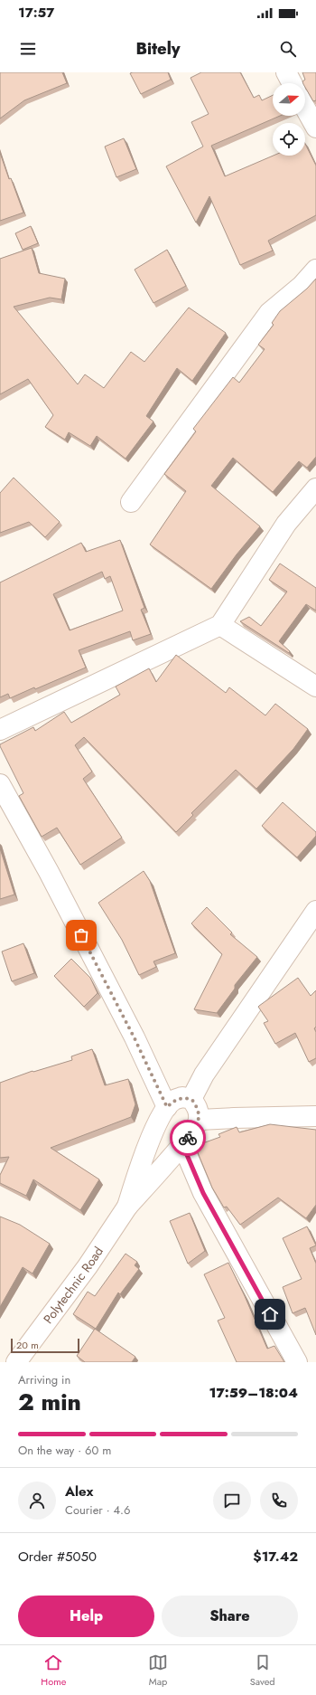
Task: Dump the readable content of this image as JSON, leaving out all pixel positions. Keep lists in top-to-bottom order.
{
  "streets": {
    "street": ["Polytechnic Road"]
  },
  "scale_bar": "20 m",
  "north": "right",
  "page": {
    "status": "17:57",
    "header": "Bitely",
    "scale": "20 m",
    "heading": ["2 min", "Arriving in", "17:59–18:04"],
    "panel": [
      "Alex",
      "Courier · 4.6",
      "Order #5050",
      "$17.42"
    ],
    "bar": "On the way · 60 m",
    "buttons": ["Help", "Share"],
    "tabs": ["Home", "Map", "Saved"]
  }
}
